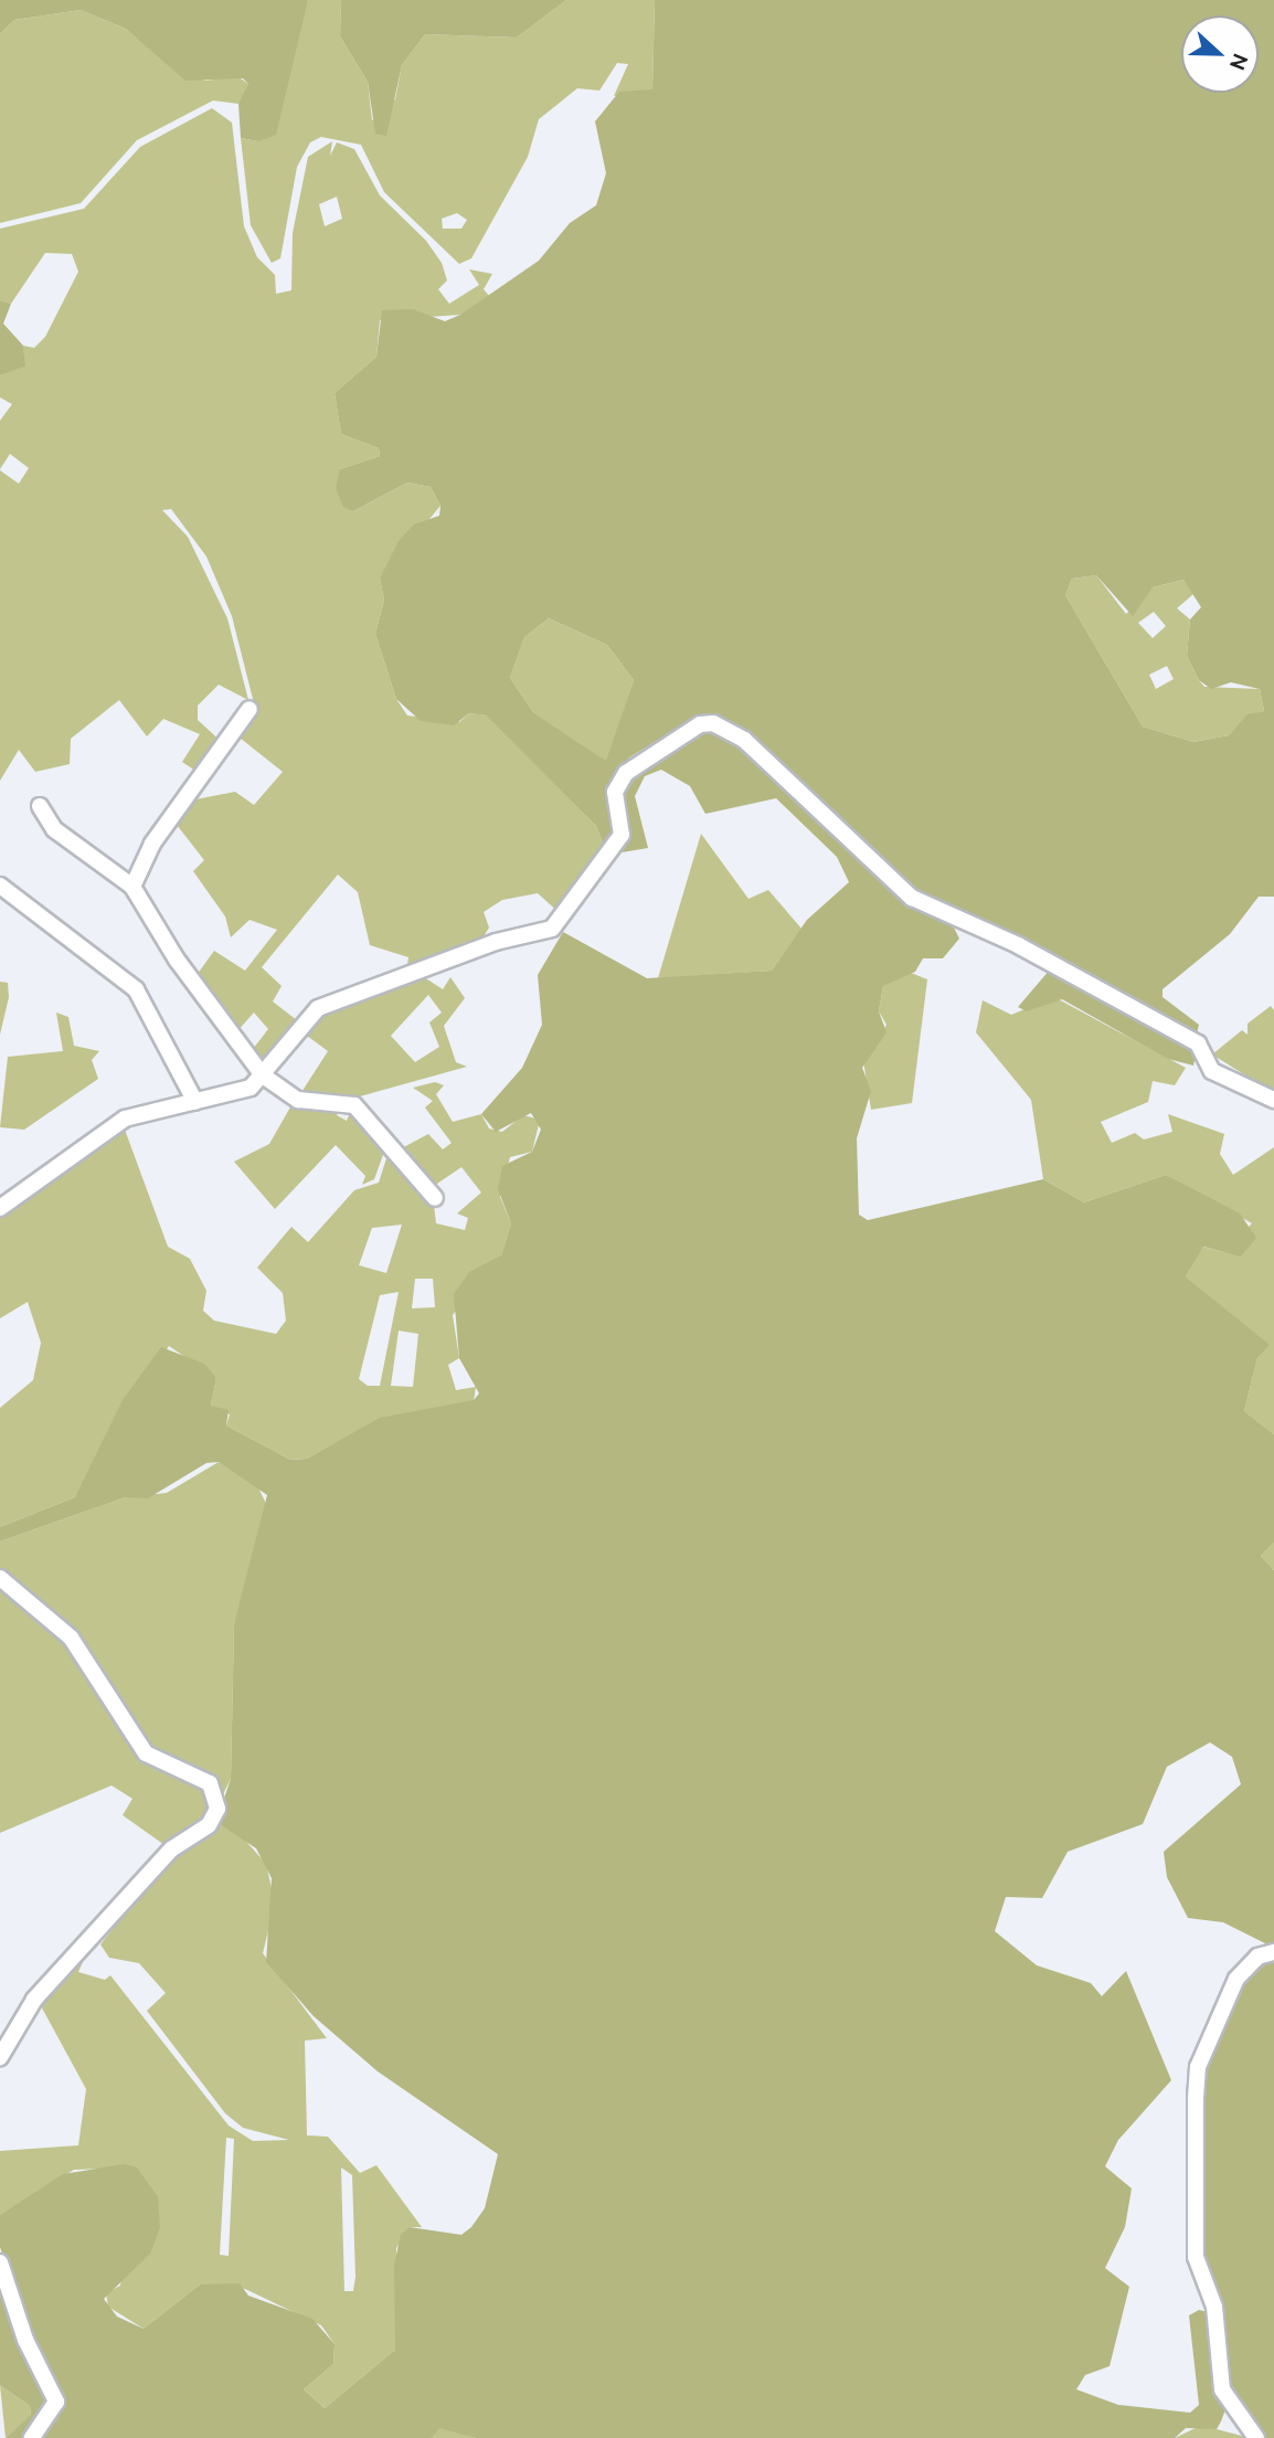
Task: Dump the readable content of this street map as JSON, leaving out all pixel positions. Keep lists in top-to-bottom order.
{
  "north": "right"
}
